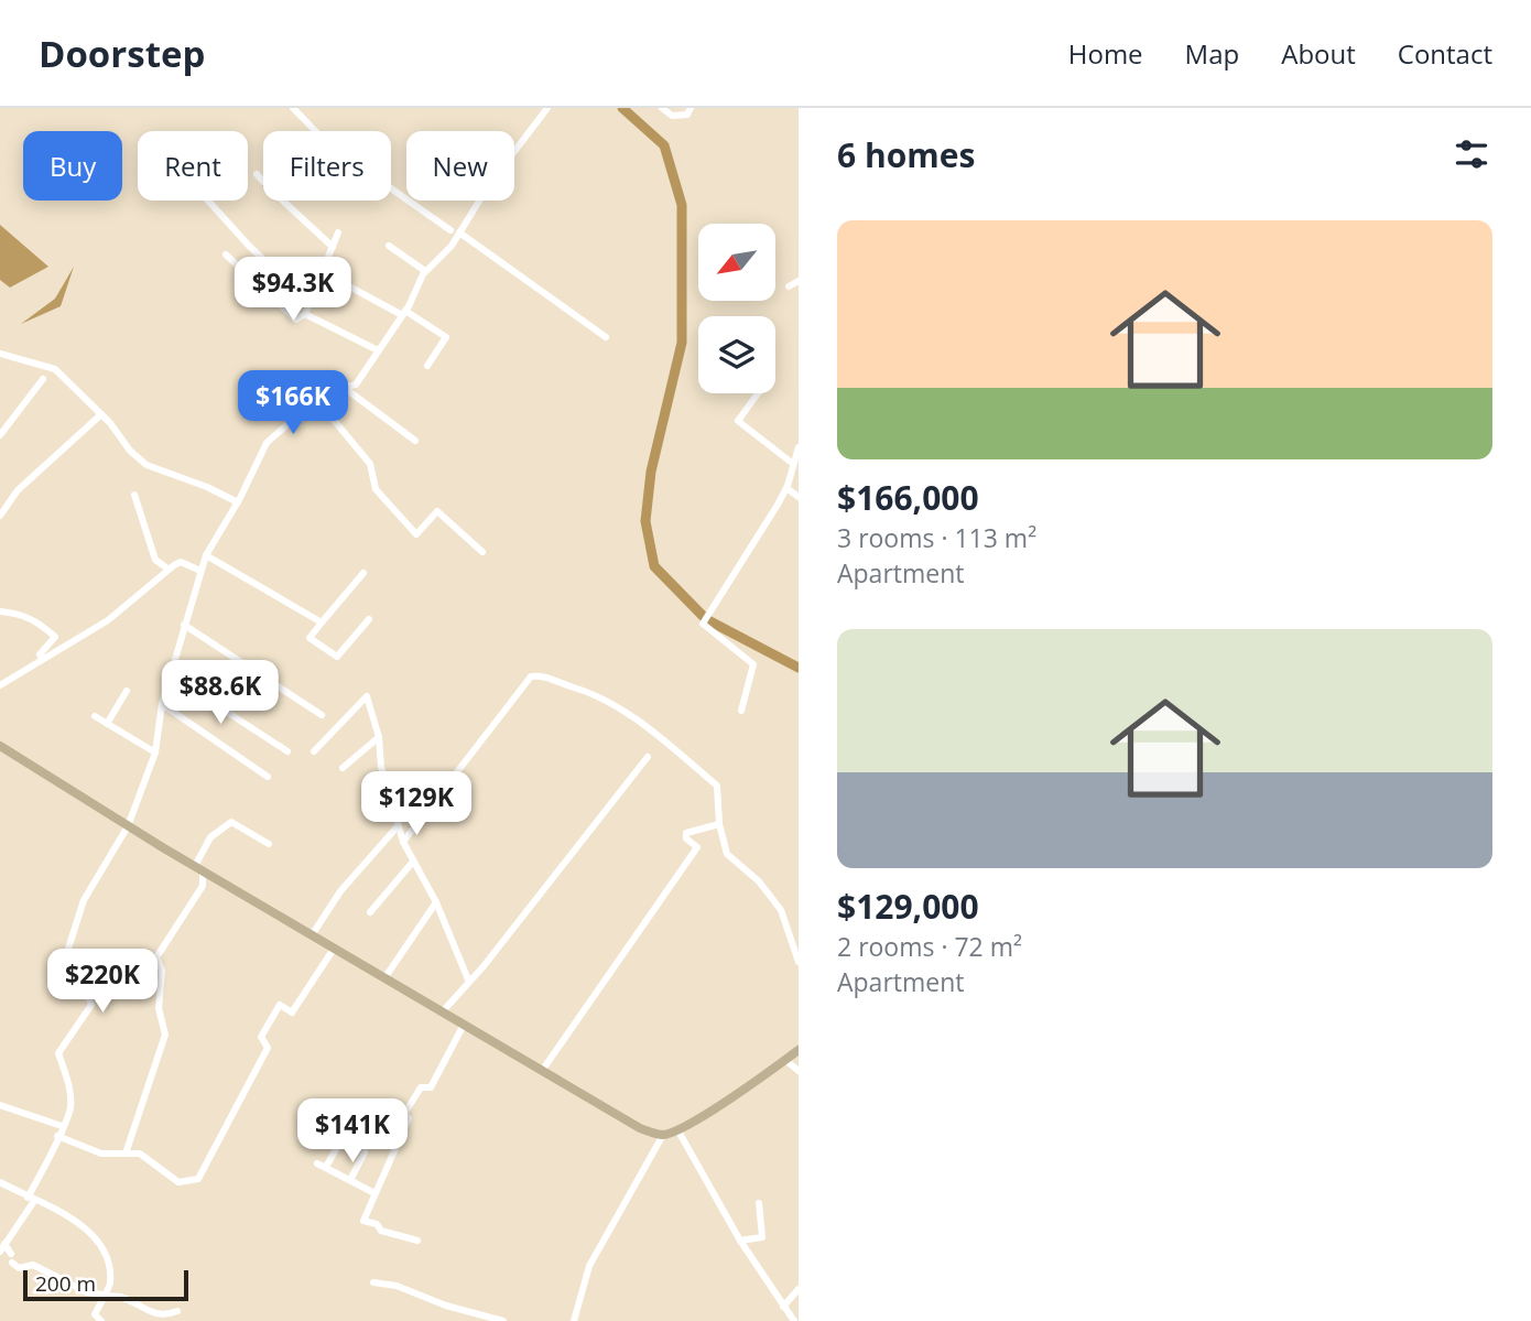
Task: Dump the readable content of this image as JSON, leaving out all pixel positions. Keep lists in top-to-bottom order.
{
  "scale_bar": "200 m",
  "north": "bottom left",
  "page": {
    "header": "Doorstep",
    "nav": [
      "Home",
      "Map",
      "About",
      "Contact"
    ],
    "heading": "6 homes",
    "chip": [
      "Buy",
      "Rent",
      "Filters",
      "New"
    ],
    "list": [
      {
        "name": "$166,000",
        "note": "3 rooms · 113 m² · Apartment"
      },
      {
        "name": "$129,000",
        "note": "2 rooms · 72 m² · Apartment"
      }
    ],
    "price": [
      "$94.3K",
      "$166K",
      "$88.6K",
      "$129K",
      "$220K",
      "$141K"
    ],
    "scale": "200 m"
  }
}
